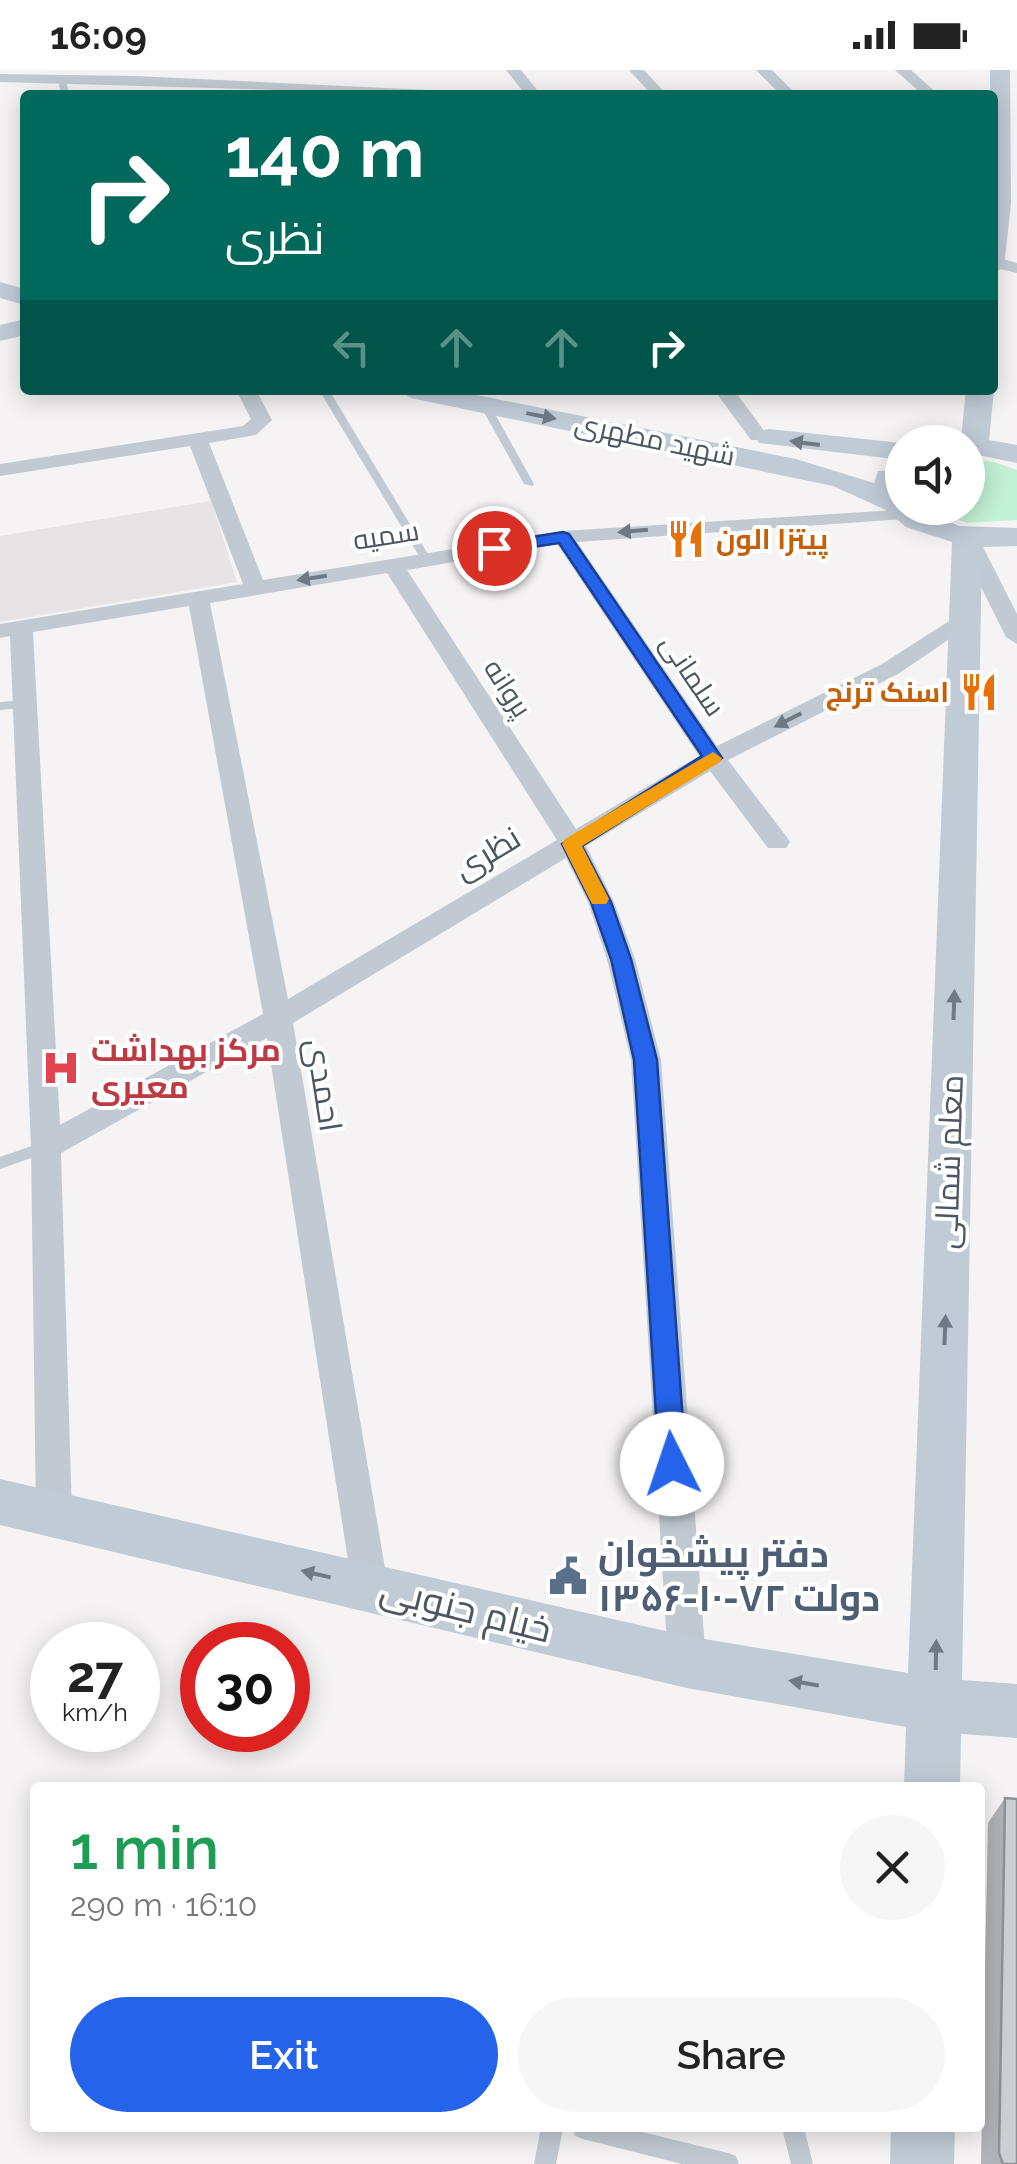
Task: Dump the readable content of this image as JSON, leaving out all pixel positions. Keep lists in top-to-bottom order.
{
  "streets": {
    "main road": ["شهید مطهری", "معلم شمالی", "خیام جنوبی"],
    "street": [
      "سمیه",
      "سلمانی",
      "پروانه",
      "نظری",
      "احمدی"
    ]
  },
  "crossings": [
    ["شهید مطهری", "معلم شمالی"],
    ["سمیه", "سلمانی"],
    ["سمیه", "پروانه"],
    ["سمیه", "احمدی"],
    ["سلمانی", "نظری"],
    ["پروانه", "نظری"],
    ["پروانه", "خیام جنوبی"],
    ["نظری", "احمدی"],
    ["نظری", "معلم شمالی"],
    ["احمدی", "خیام جنوبی"],
    ["معلم شمالی", "خیام جنوبی"]
  ],
  "one_way": ["سمیه", "معلم شمالی", "خیام جنوبی"],
  "places": {
    "restaurant": ["پیتزا الون", "اسنک ترنج"],
    "hospital": ["مرکز بهداشت معیری"],
    "public building": ["دفتر پیشخوان دولت ۷۲-۱۰-۱۳۵۶"]
  },
  "page": {
    "status": "16:09",
    "turn": ["140 m", "نظری"],
    "speed": "27 km/h",
    "limit": "30",
    "heading": ["1 min", "290 m · 16:10"],
    "buttons": ["Exit", "Share"]
  }
}
